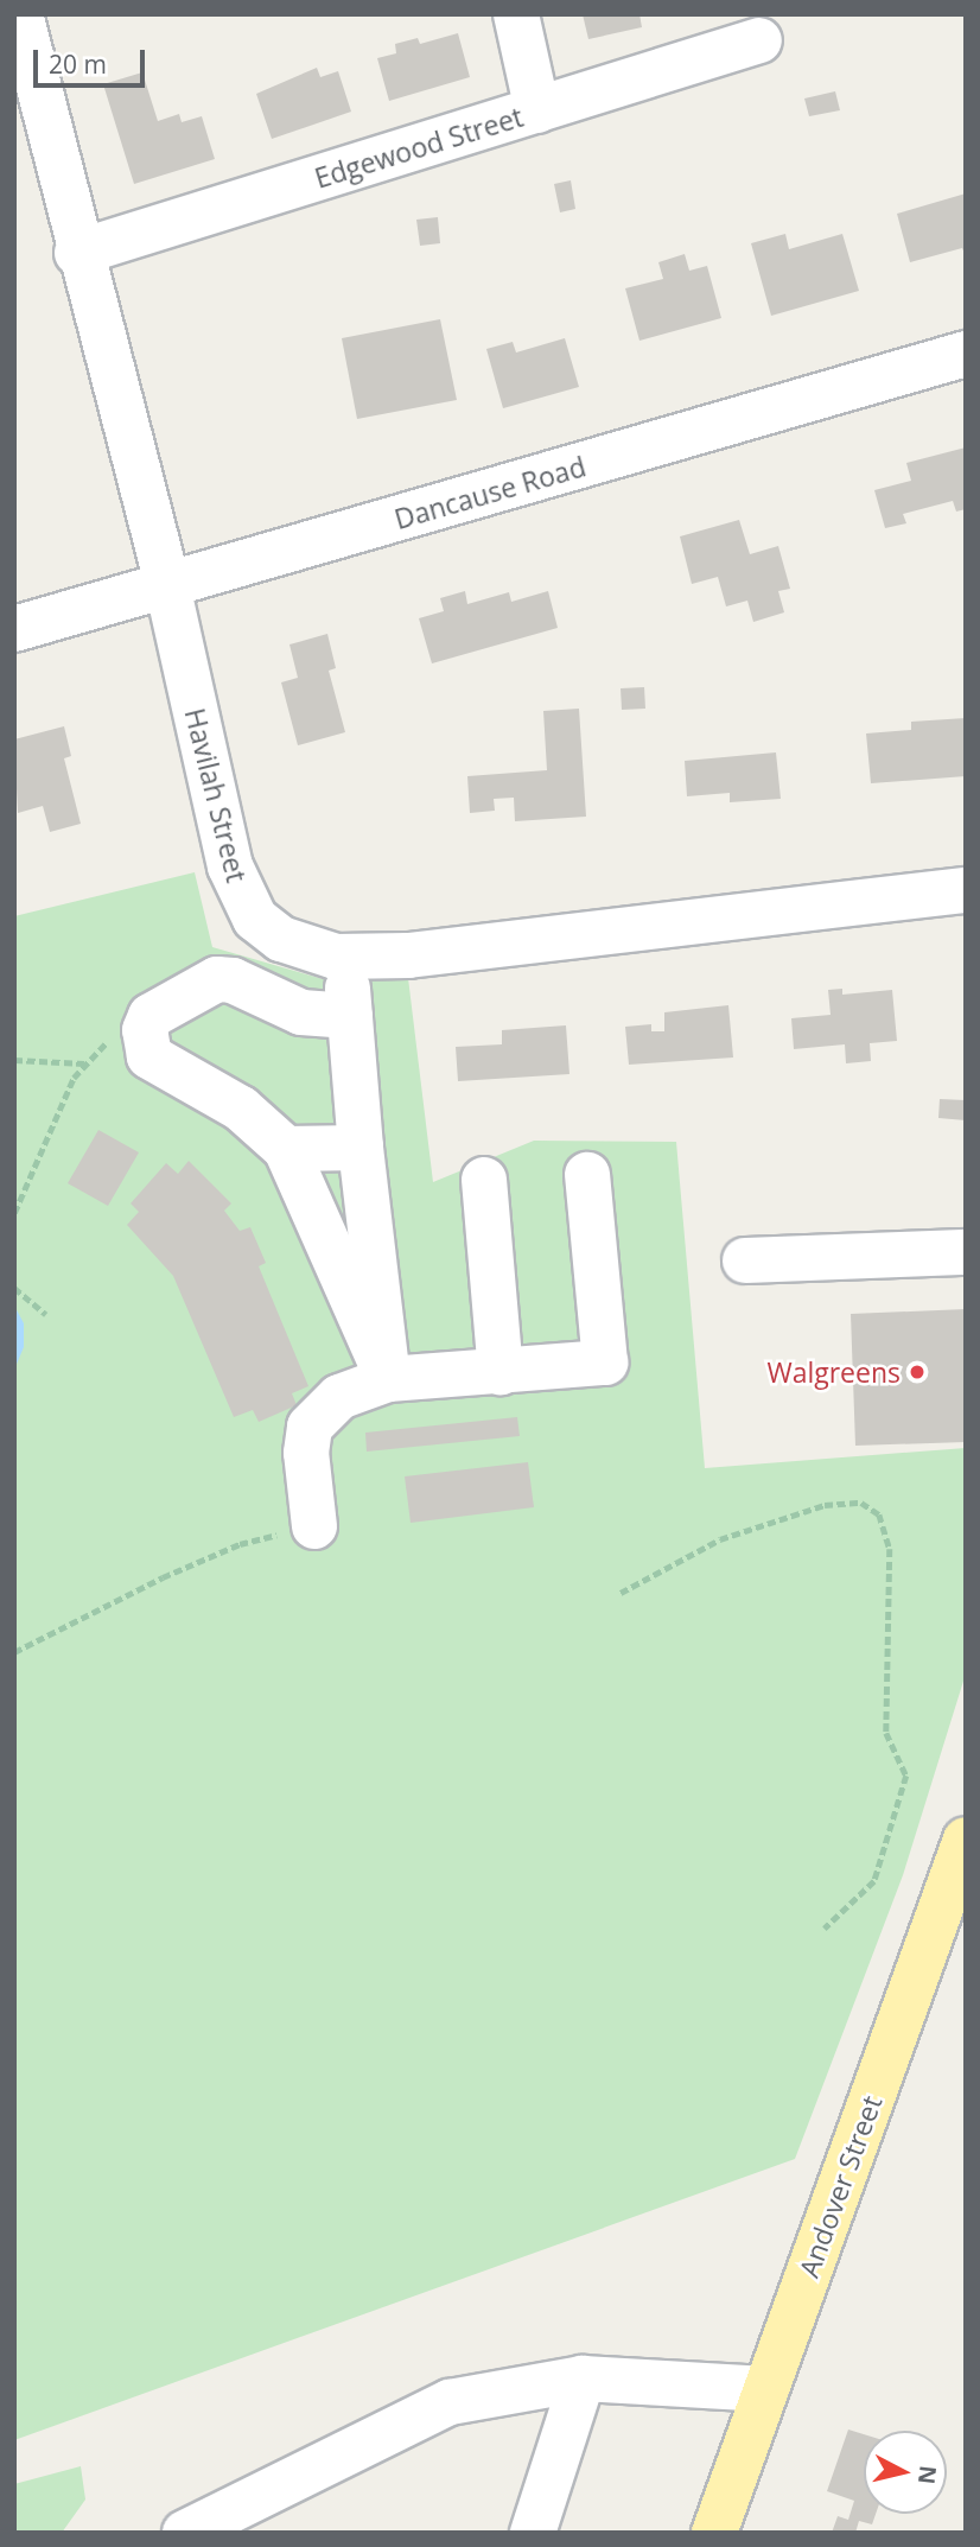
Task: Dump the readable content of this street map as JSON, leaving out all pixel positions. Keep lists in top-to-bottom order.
{
  "streets": {
    "main road": ["Andover Street"],
    "street": ["Edgewood Street", "Dancause Road", "Havilah Street"]
  },
  "crossings": [
    ["Edgewood Street", "Havilah Street"],
    ["Dancause Road", "Havilah Street"]
  ],
  "places": ["Walgreens"],
  "scale_bar": "20 m",
  "north": "right"
}
